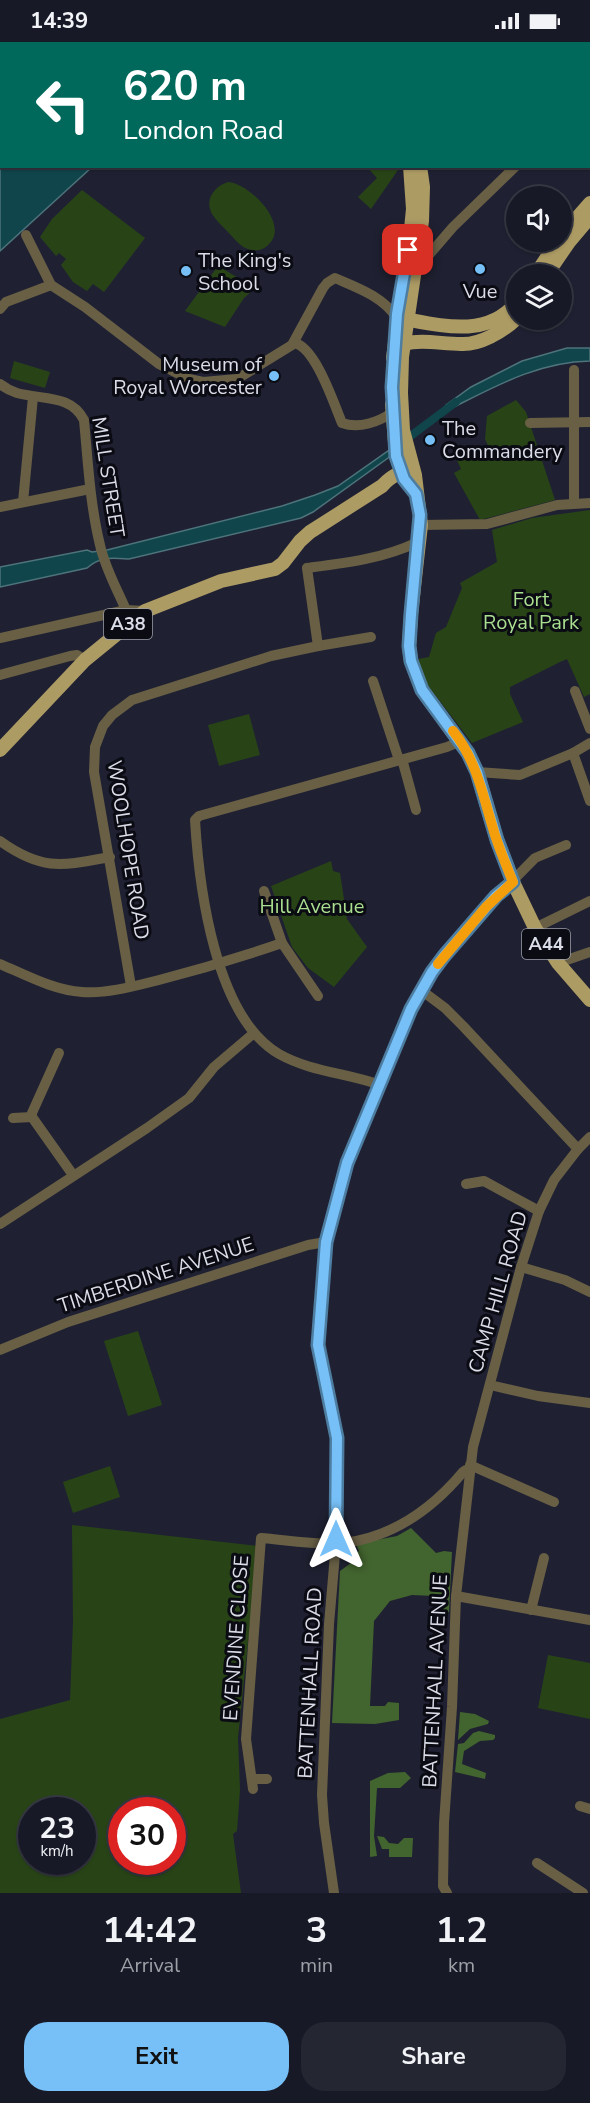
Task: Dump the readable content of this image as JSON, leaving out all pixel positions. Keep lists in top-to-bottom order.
{
  "streets": {
    "main road": ["A38", "A44"],
    "street": [
      "MILL STREET",
      "WOOLHOPE ROAD",
      "TIMBERDINE AVENUE",
      "CAMP HILL ROAD",
      "EVENDINE CLOSE",
      "BATTENHALL AVENUE",
      "BATTENHALL ROAD"
    ]
  },
  "crossings": [
    ["A38", "A44"],
    ["A44", "BATTENHALL ROAD"],
    ["TIMBERDINE AVENUE", "BATTENHALL ROAD"],
    ["CAMP HILL ROAD", "BATTENHALL AVENUE"],
    ["EVENDINE CLOSE", "BATTENHALL ROAD"]
  ],
  "parks": ["Fort Royal Park", "Hill Avenue"],
  "places": [
    "Vue",
    "The King's School",
    "Museum of Royal Worcester",
    "The Commandery"
  ],
  "page": {
    "status": "14:39",
    "turn": ["620 m", "London Road"],
    "speed": "23 km/h",
    "limit": "30",
    "eta": [
      "14:42",
      "Arrival",
      "3",
      "min",
      "1.2",
      "km"
    ],
    "buttons": ["Exit", "Share"]
  }
}
